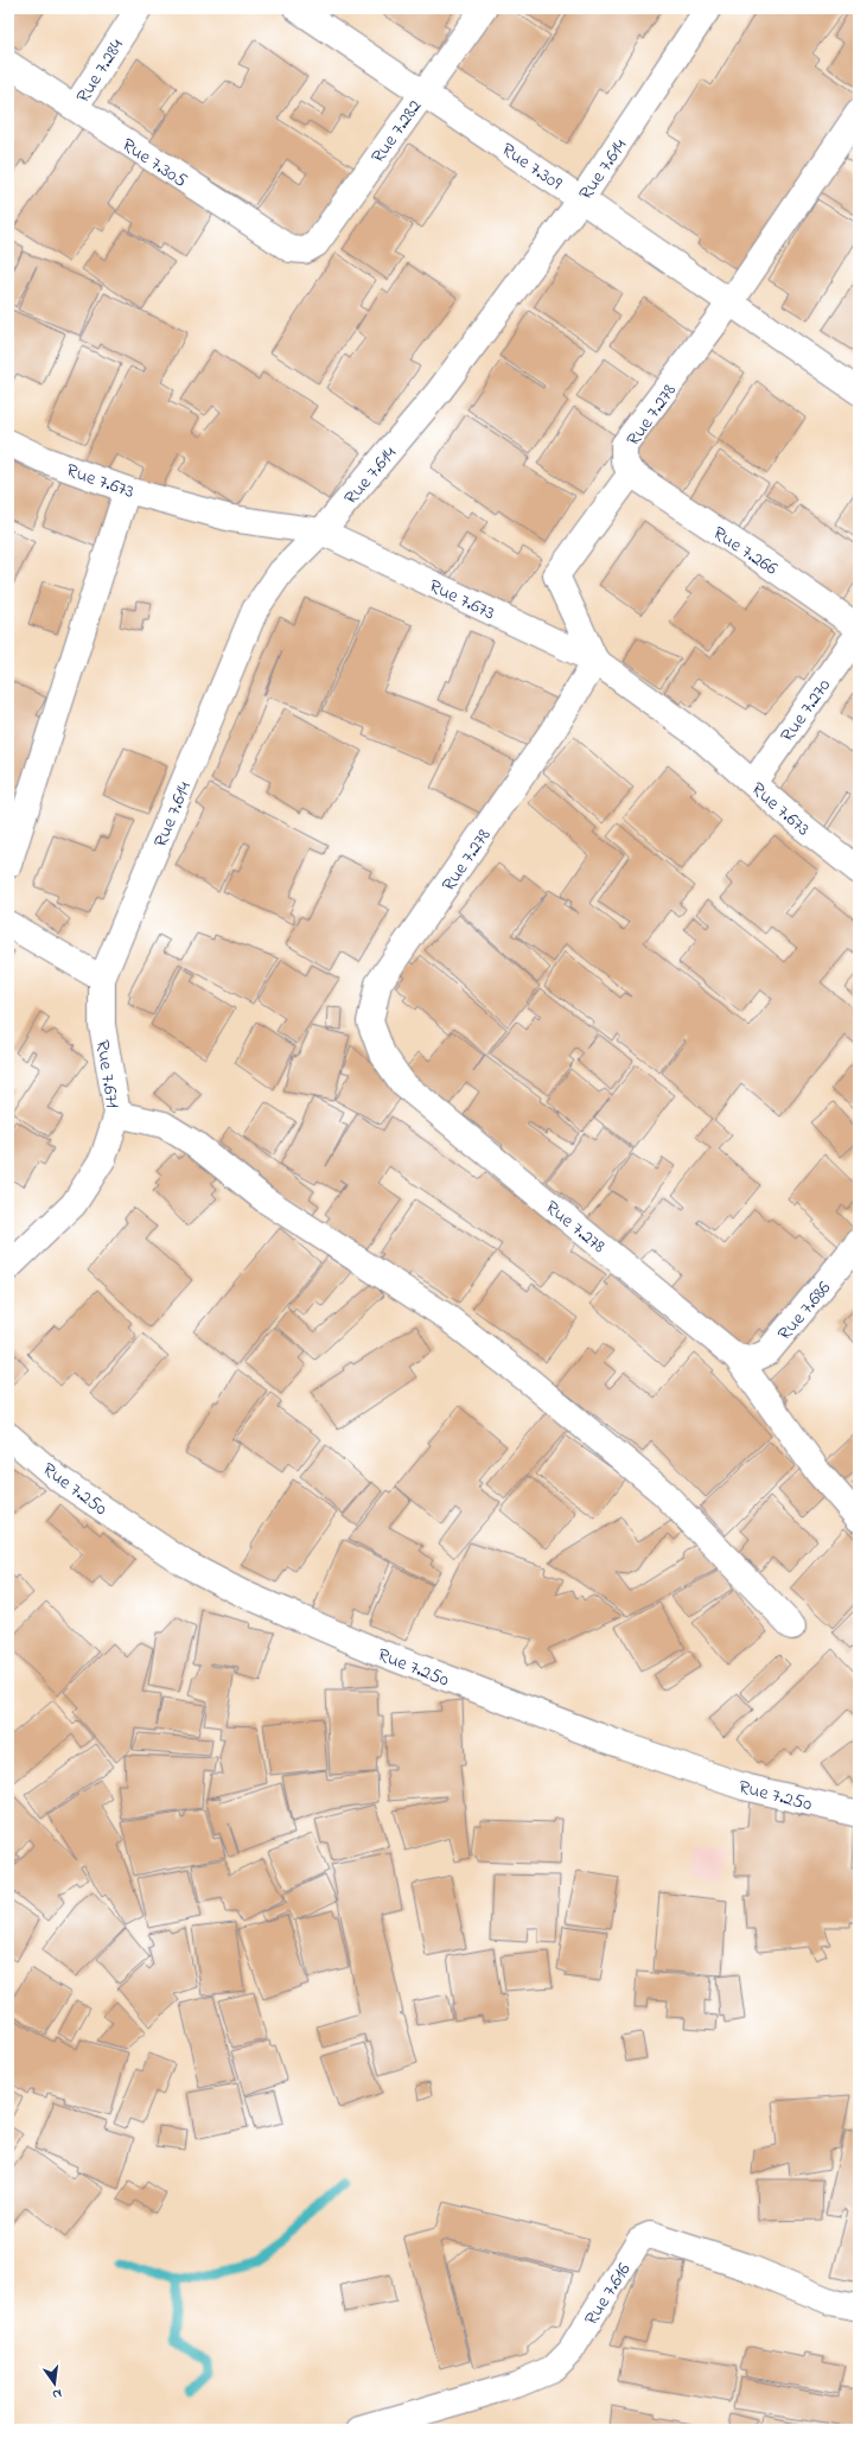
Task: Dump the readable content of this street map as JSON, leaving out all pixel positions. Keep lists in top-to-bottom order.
{
  "streets": {
    "street": [
      "Rue 7.284",
      "Rue 7.282",
      "Rue 7.305",
      "Rue 7.309",
      "Rue 7.614",
      "Rue 7.278",
      "Rue 7.673",
      "Rue 7.266",
      "Rue 7.270",
      "Rue 7.671",
      "Rue 7.686",
      "Rue 7.250",
      "Rue 7.616"
    ]
  },
  "crossings": [
    ["Rue 7.284", "Rue 7.305"],
    ["Rue 7.282", "Rue 7.305"],
    ["Rue 7.282", "Rue 7.309"],
    ["Rue 7.309", "Rue 7.614"],
    ["Rue 7.309", "Rue 7.278"],
    ["Rue 7.614", "Rue 7.673"],
    ["Rue 7.614", "Rue 7.671"],
    ["Rue 7.278", "Rue 7.673"],
    ["Rue 7.278", "Rue 7.266"],
    ["Rue 7.278", "Rue 7.686"],
    ["Rue 7.673", "Rue 7.270"]
  ],
  "north": "bottom"
}
